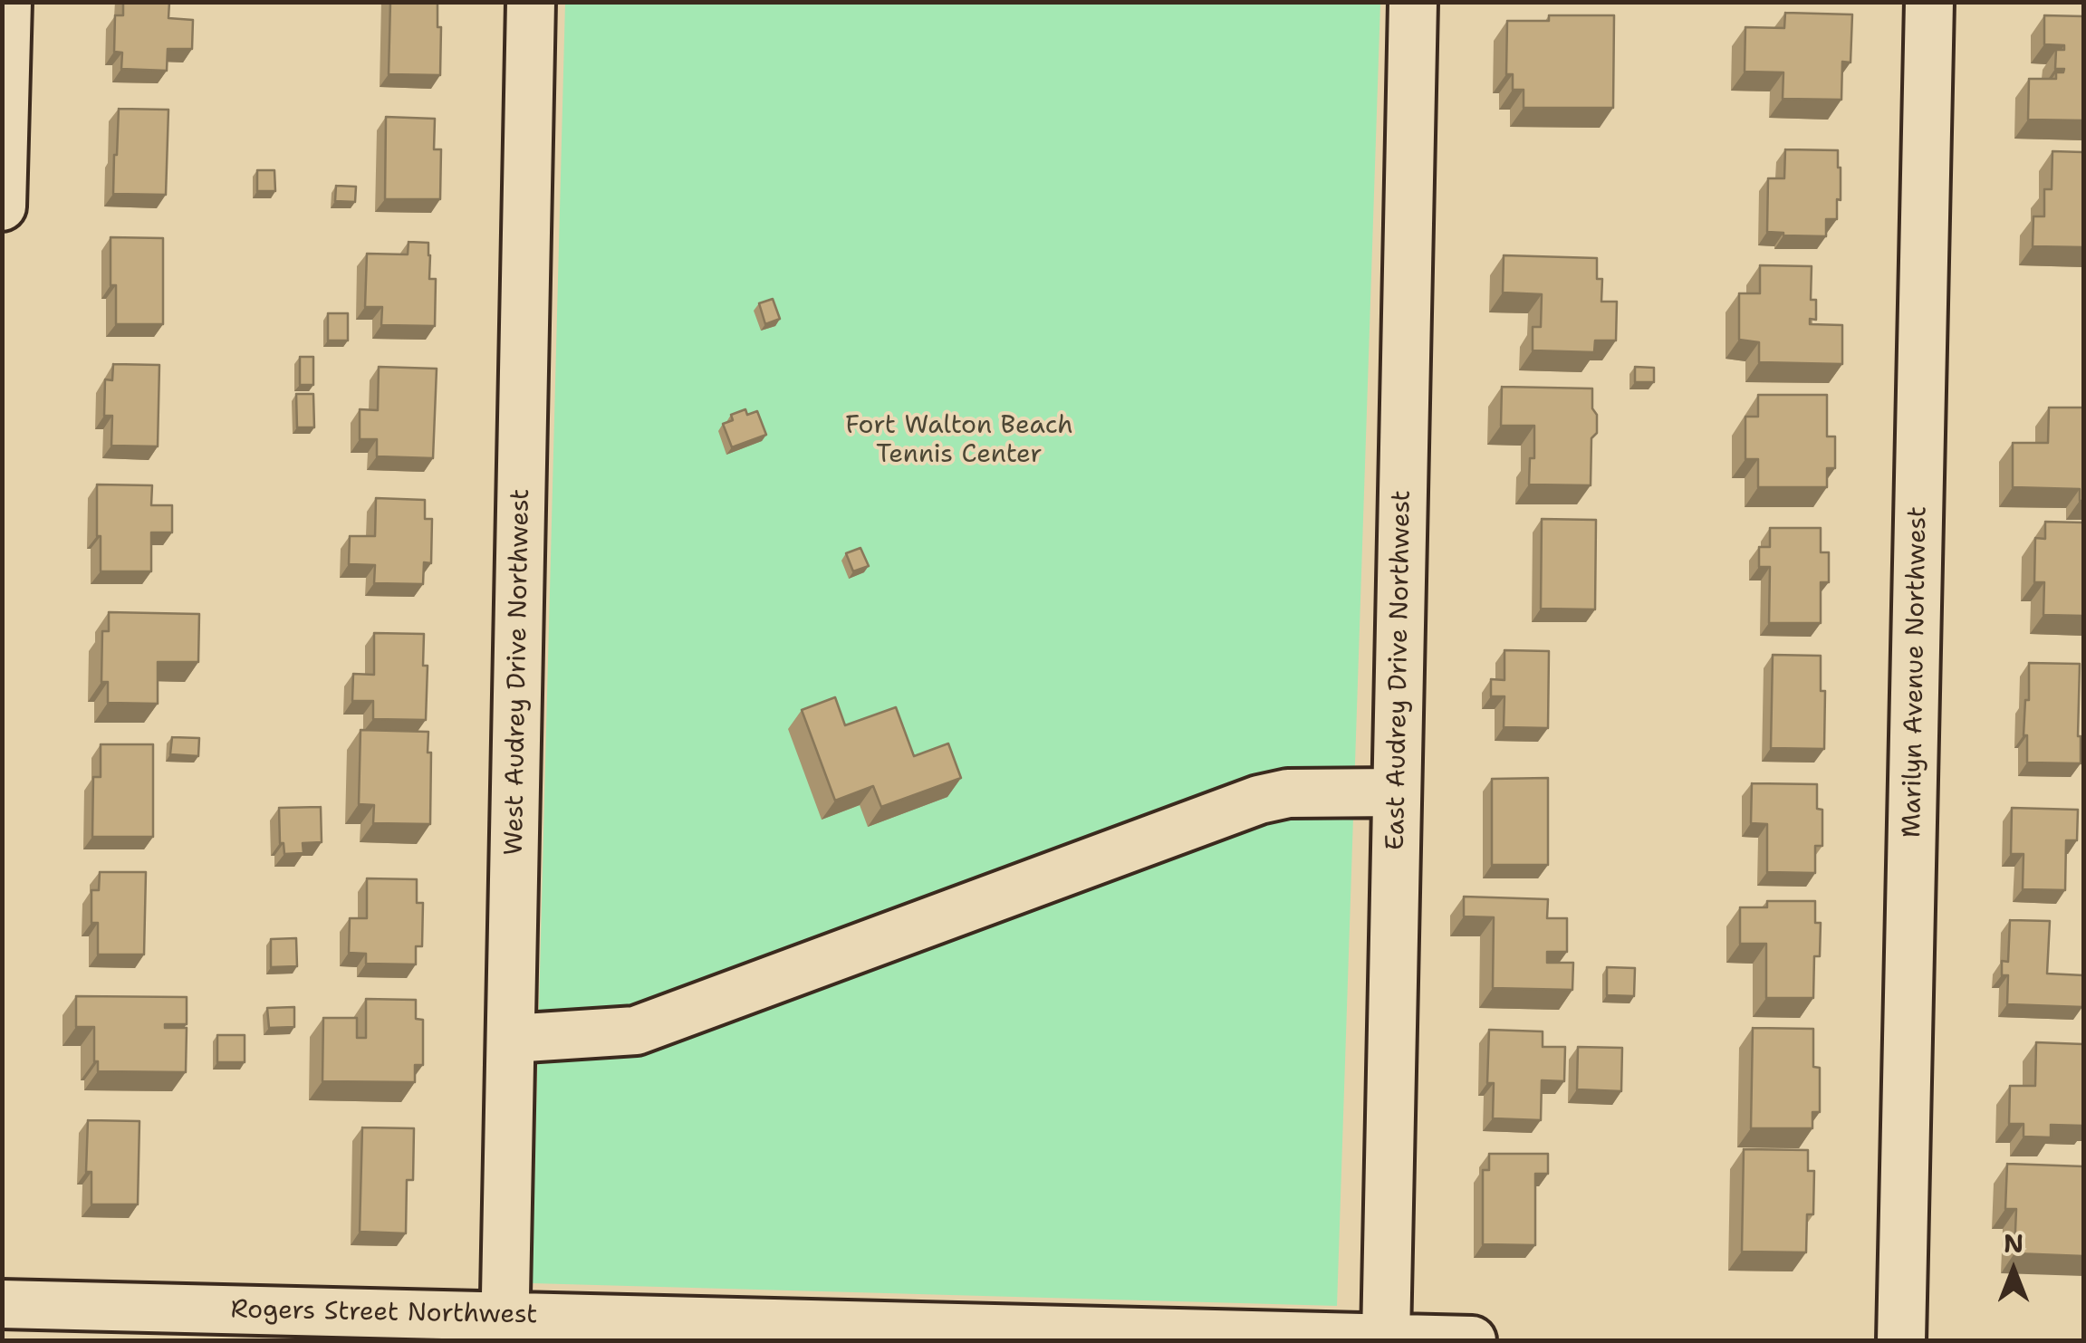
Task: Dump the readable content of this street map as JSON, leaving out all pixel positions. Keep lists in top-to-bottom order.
{
  "streets": {
    "street": [
      "East Audrey Drive Northwest",
      "West Audrey Drive Northwest",
      "Marilyn Avenue Northwest",
      "Rogers Street Northwest"
    ]
  },
  "crossings": [
    ["East Audrey Drive Northwest", "Rogers Street Northwest"],
    ["West Audrey Drive Northwest", "Rogers Street Northwest"]
  ],
  "parks": ["Fort Walton Beach Tennis Center"],
  "north": "top"
}
